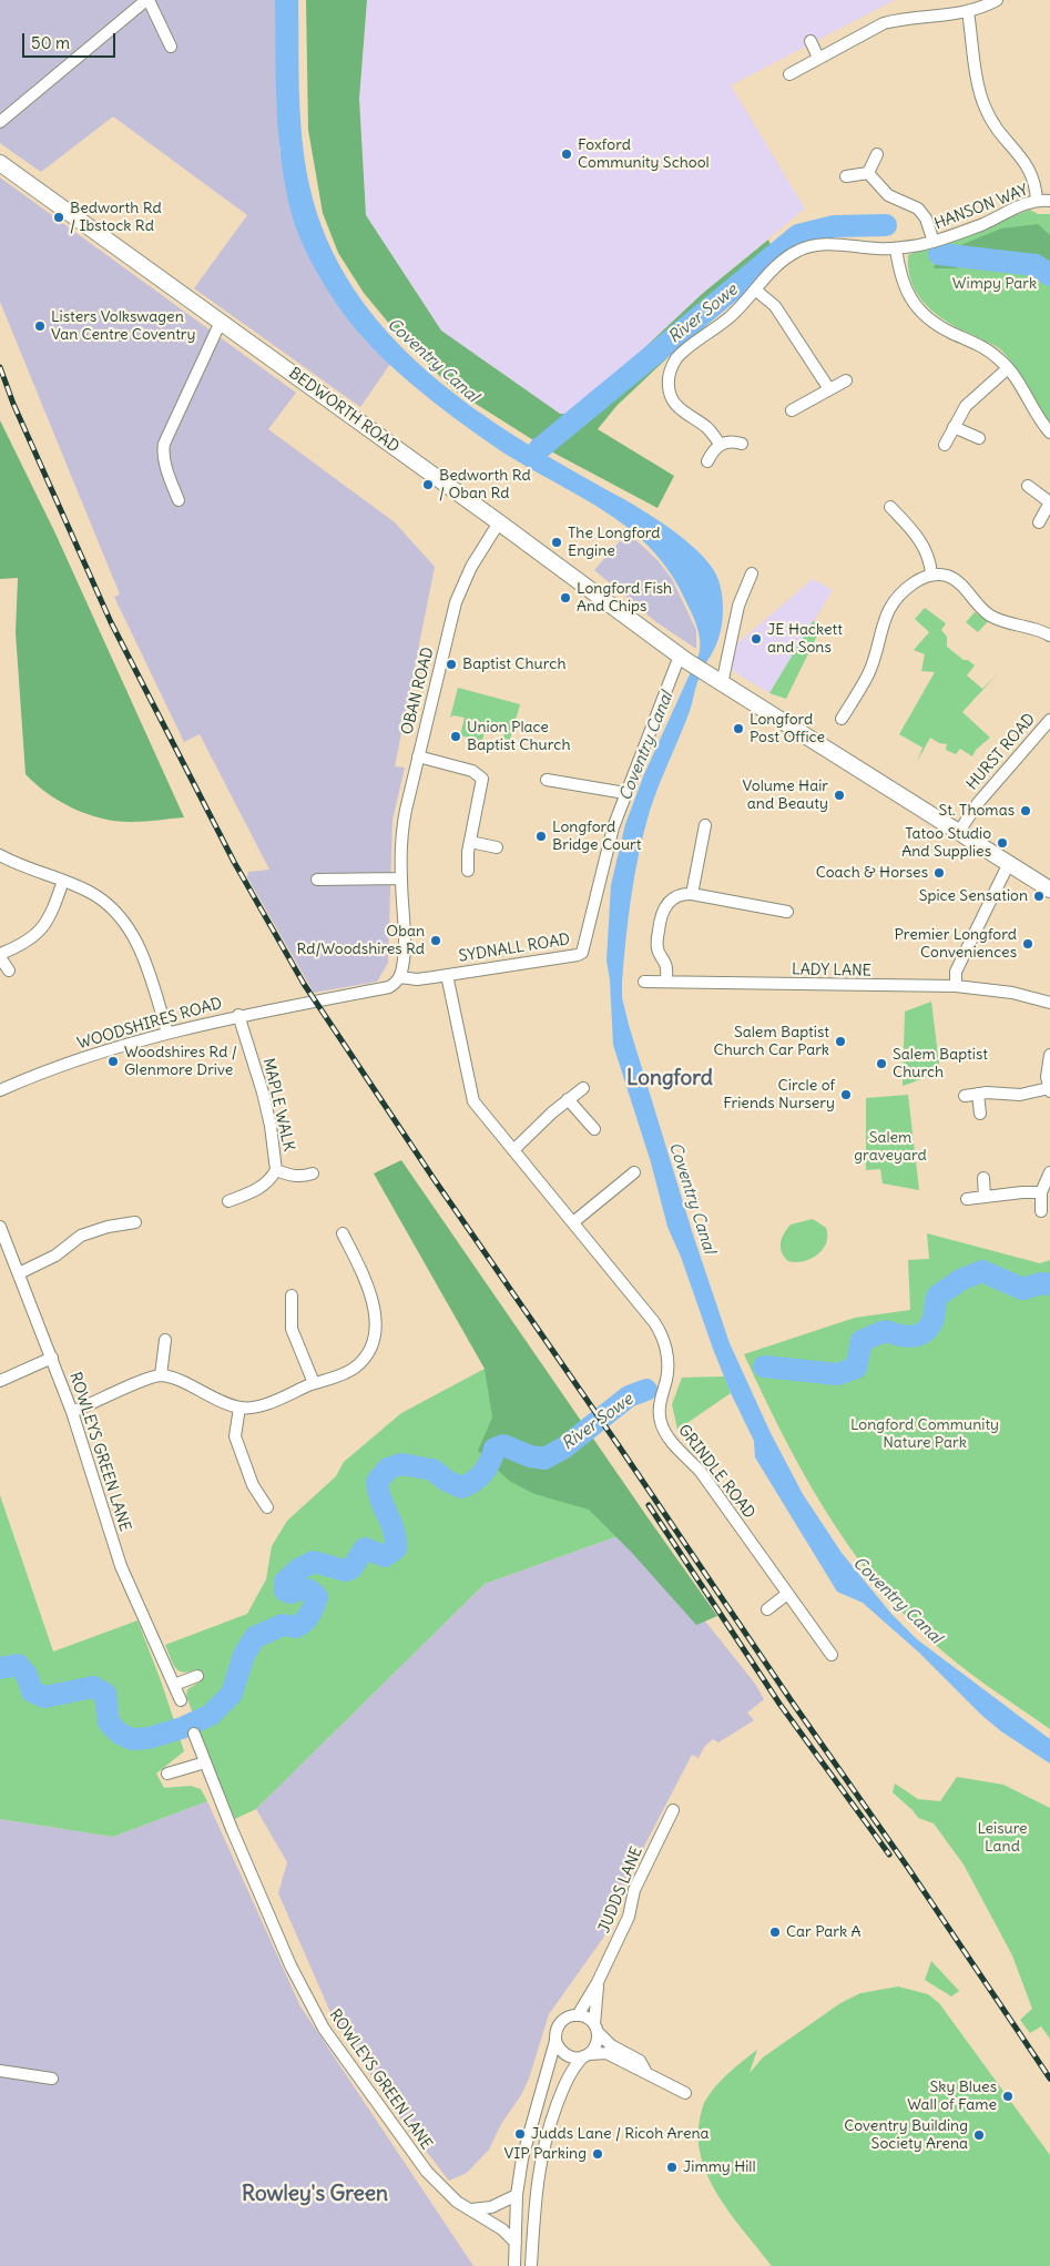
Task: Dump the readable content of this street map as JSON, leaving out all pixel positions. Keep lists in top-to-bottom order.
{
  "streets": {
    "main road": ["BEDWORTH ROAD"],
    "street": [
      "HANSON WAY",
      "OBAN ROAD",
      "HURST ROAD",
      "SYDNALL ROAD",
      "LADY LANE",
      "WOODSHIRES ROAD",
      "MAPLE WALK",
      "ROWLEYS GREEN LANE",
      "GRINDLE ROAD",
      "JUDDS LANE"
    ]
  },
  "crossings": [
    ["BEDWORTH ROAD", "OBAN ROAD"],
    ["BEDWORTH ROAD", "HURST ROAD"],
    ["BEDWORTH ROAD", "SYDNALL ROAD"],
    ["OBAN ROAD", "SYDNALL ROAD"],
    ["OBAN ROAD", "WOODSHIRES ROAD"],
    ["SYDNALL ROAD", "WOODSHIRES ROAD"],
    ["SYDNALL ROAD", "GRINDLE ROAD"],
    ["WOODSHIRES ROAD", "MAPLE WALK"]
  ],
  "districts": ["Longford", "Rowley's Green"],
  "water": ["River Sowe", "Coventry Canal"],
  "parks": [
    "Wimpy Park",
    "Salem graveyard",
    "Longford Community Nature Park",
    "Leisure Land"
  ],
  "places": [
    "Foxford Community School",
    "Bedworth Rd / Ibstock Rd",
    "Listers Volkswagen Van Centre Coventry",
    "Bedworth Rd / Oban Rd",
    "The Longford Engine",
    "Longford Fish And Chips",
    "JE Hackett and Sons",
    "Baptist Church",
    "Longford Post Office",
    "Union Place Baptist Church",
    "Volume Hair and Beauty",
    "St. Thomas",
    "Longford Bridge Court",
    "Tatoo Studio And Supplies",
    "Coach & Horses",
    "Spice Sensation",
    "Oban Rd/Woodshires Rd",
    "Premier Longford Conveniences",
    "Salem Baptist Church Car Park",
    "Woodshires Rd / Glenmore Drive",
    "Salem Baptist Church",
    "Circle of Friends Nursery",
    "Car Park A",
    "Sky Blues Wall of Fame",
    "Judds Lane / Ricoh Arena",
    "Coventry Building Society Arena",
    "VIP Parking",
    "Jimmy Hill"
  ],
  "scale_bar": "50 m"
}
